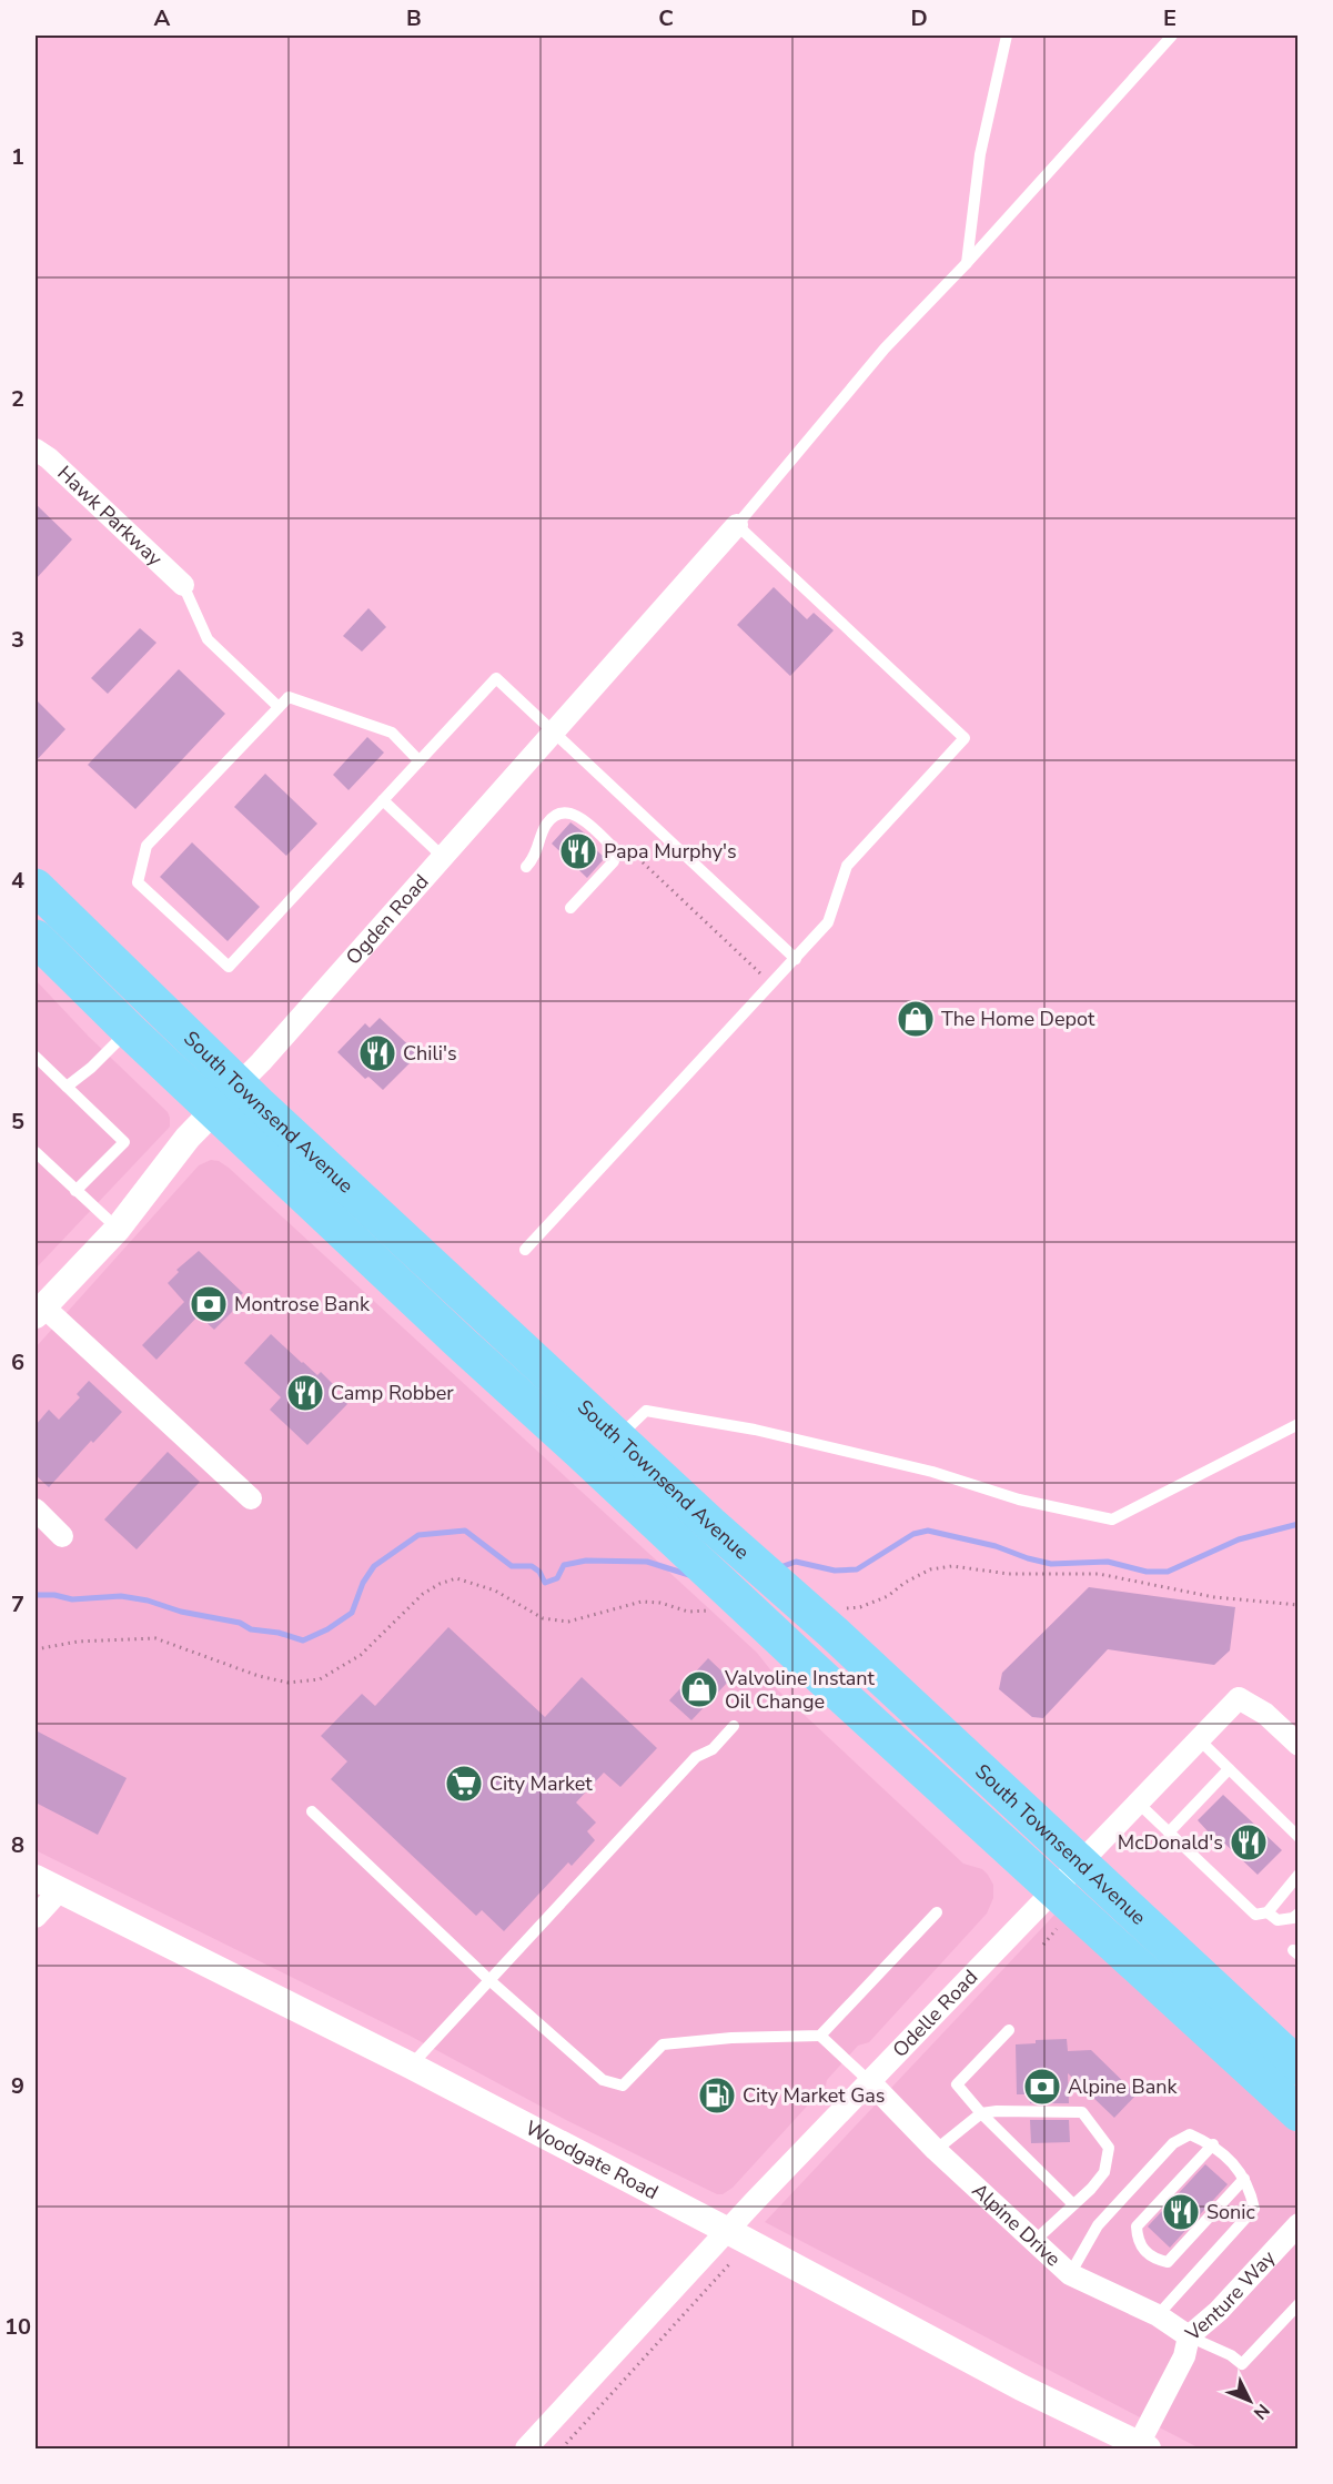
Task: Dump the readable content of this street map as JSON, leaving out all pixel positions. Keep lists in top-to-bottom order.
{
  "streets": {
    "highway": ["South Townsend Avenue"],
    "street": [
      "Hawk Parkway",
      "Ogden Road",
      "Odelle Road",
      "Woodgate Road",
      "Alpine Drive",
      "Venture Way"
    ]
  },
  "crossings": [
    ["Ogden Road", "South Townsend Avenue"],
    ["South Townsend Avenue", "Odelle Road"],
    ["Odelle Road", "Woodgate Road"],
    ["Odelle Road", "Alpine Drive"],
    ["Woodgate Road", "Venture Way"],
    ["Alpine Drive", "Venture Way"]
  ],
  "places": {
    "restaurant": [
      "Papa Murphy's",
      "Chili's",
      "Camp Robber",
      "McDonald's",
      "Sonic"
    ],
    "shop": ["The Home Depot", "Valvoline Instant Oil Change"],
    "bank": ["Montrose Bank", "Alpine Bank"],
    "supermarket": ["City Market"],
    "fuel station": ["City Market Gas"]
  },
  "north": "bottom right",
  "grid": {
    "columns": [
      "A",
      "B",
      "C",
      "D",
      "E"
    ],
    "rows": [
      "1",
      "2",
      "3",
      "4",
      "5",
      "6",
      "7",
      "8",
      "9",
      "10"
    ]
  }
}
